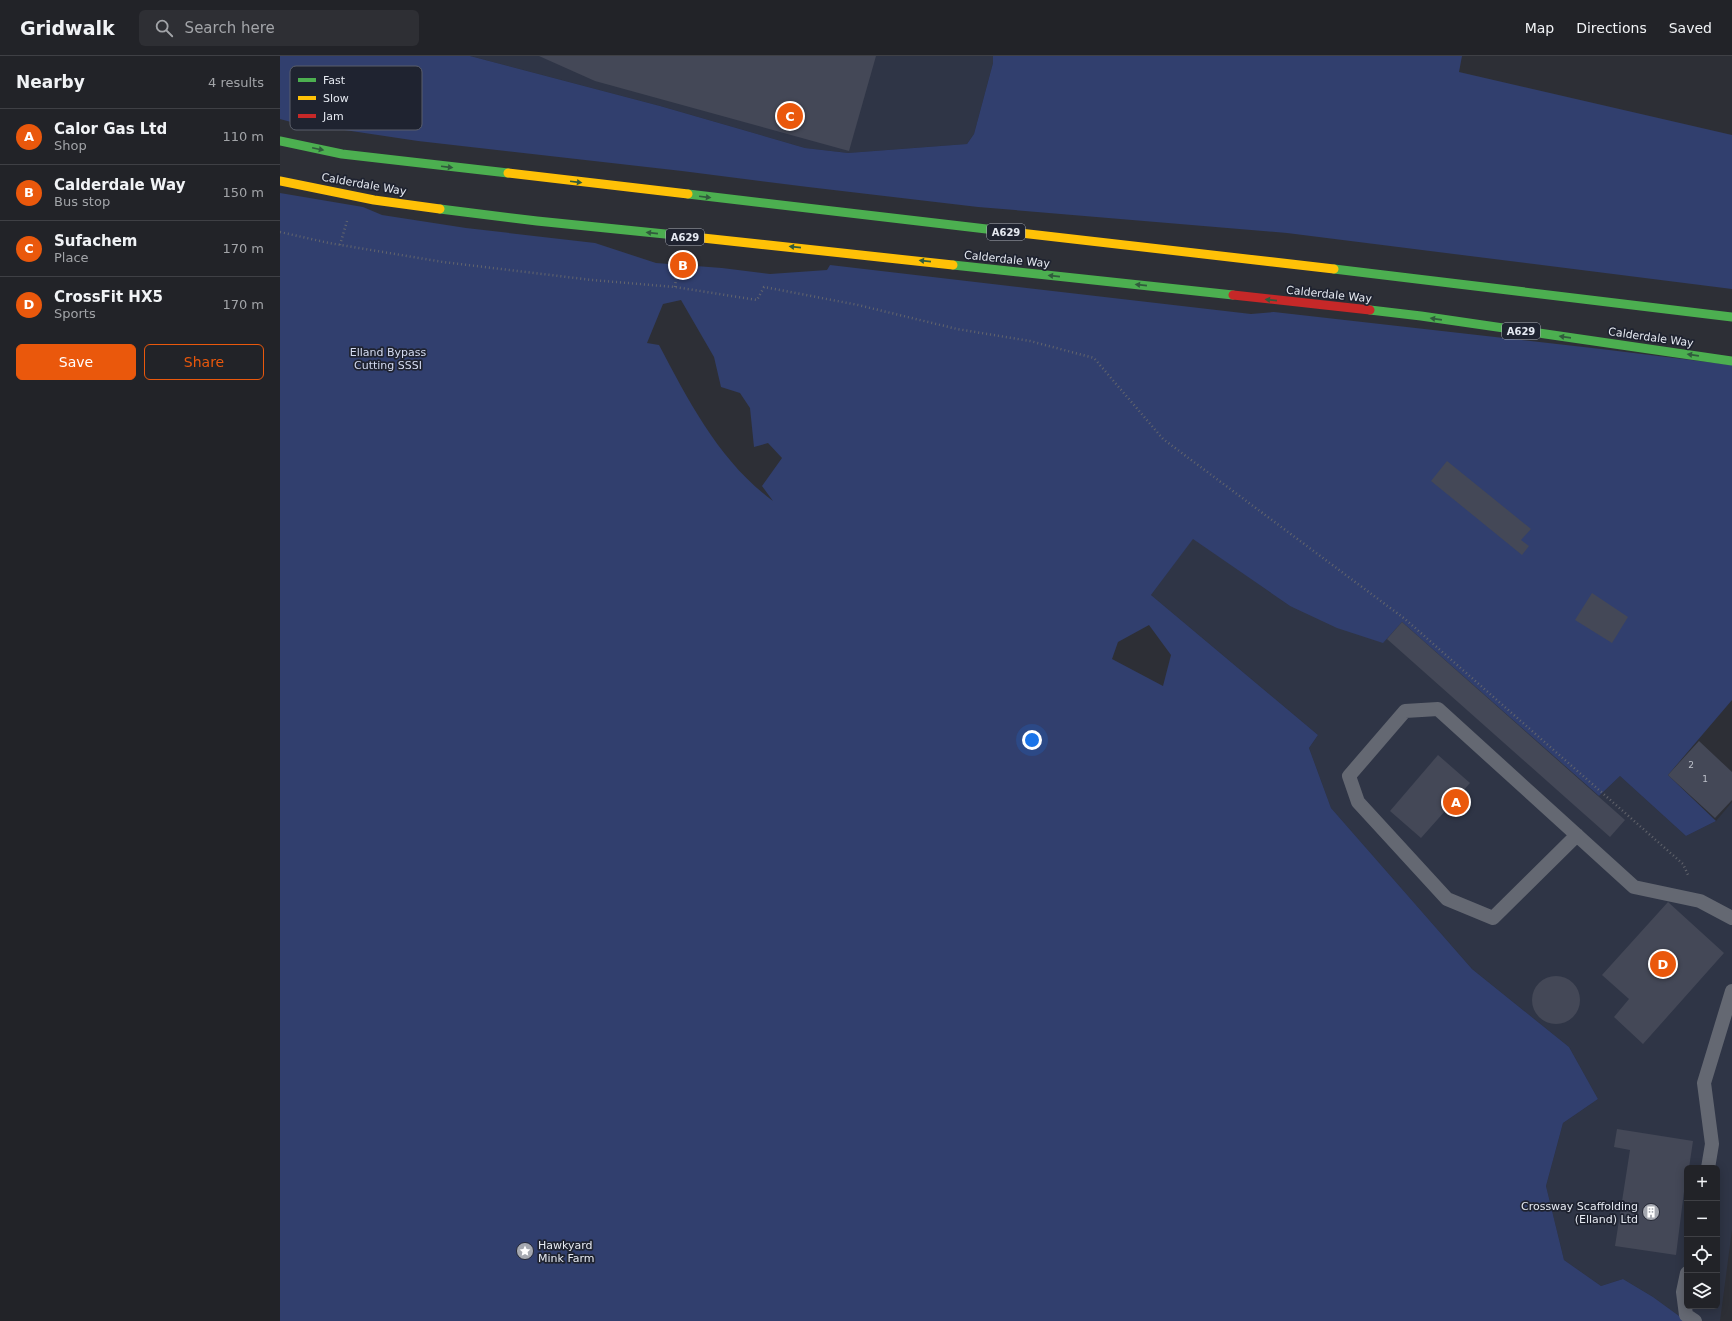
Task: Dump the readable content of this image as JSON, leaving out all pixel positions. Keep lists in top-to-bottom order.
{
  "streets": {
    "highway": ["Calderdale Way", "A629"]
  },
  "parks": ["Elland Bypass Cutting SSSI"],
  "places": {
    "building": ["Crossway Scaffolding (Elland) Ltd"],
    "place": ["Hawkyard Mink Farm"]
  },
  "house_numbers": ["2", "1"],
  "legend": ["Fast", "Slow", "Jam"],
  "page": {
    "header": "Gridwalk",
    "search": "Search here",
    "nav": ["Map", "Directions", "Saved"],
    "heading": ["Nearby", "4 results"],
    "pins": [
      "C",
      "B",
      "A",
      "D"
    ],
    "list": [
      {
        "mark": "A",
        "name": "Calor Gas Ltd",
        "note": "Shop",
        "value": "110 m"
      },
      {
        "mark": "B",
        "name": "Calderdale Way",
        "note": "Bus stop",
        "value": "150 m"
      },
      {
        "mark": "C",
        "name": "Sufachem",
        "note": "Place",
        "value": "170 m"
      },
      {
        "mark": "D",
        "name": "CrossFit HX5",
        "note": "Sports",
        "value": "170 m"
      }
    ],
    "buttons": ["Save", "Share"],
    "map_buttons": ["+", "−"]
  }
}
